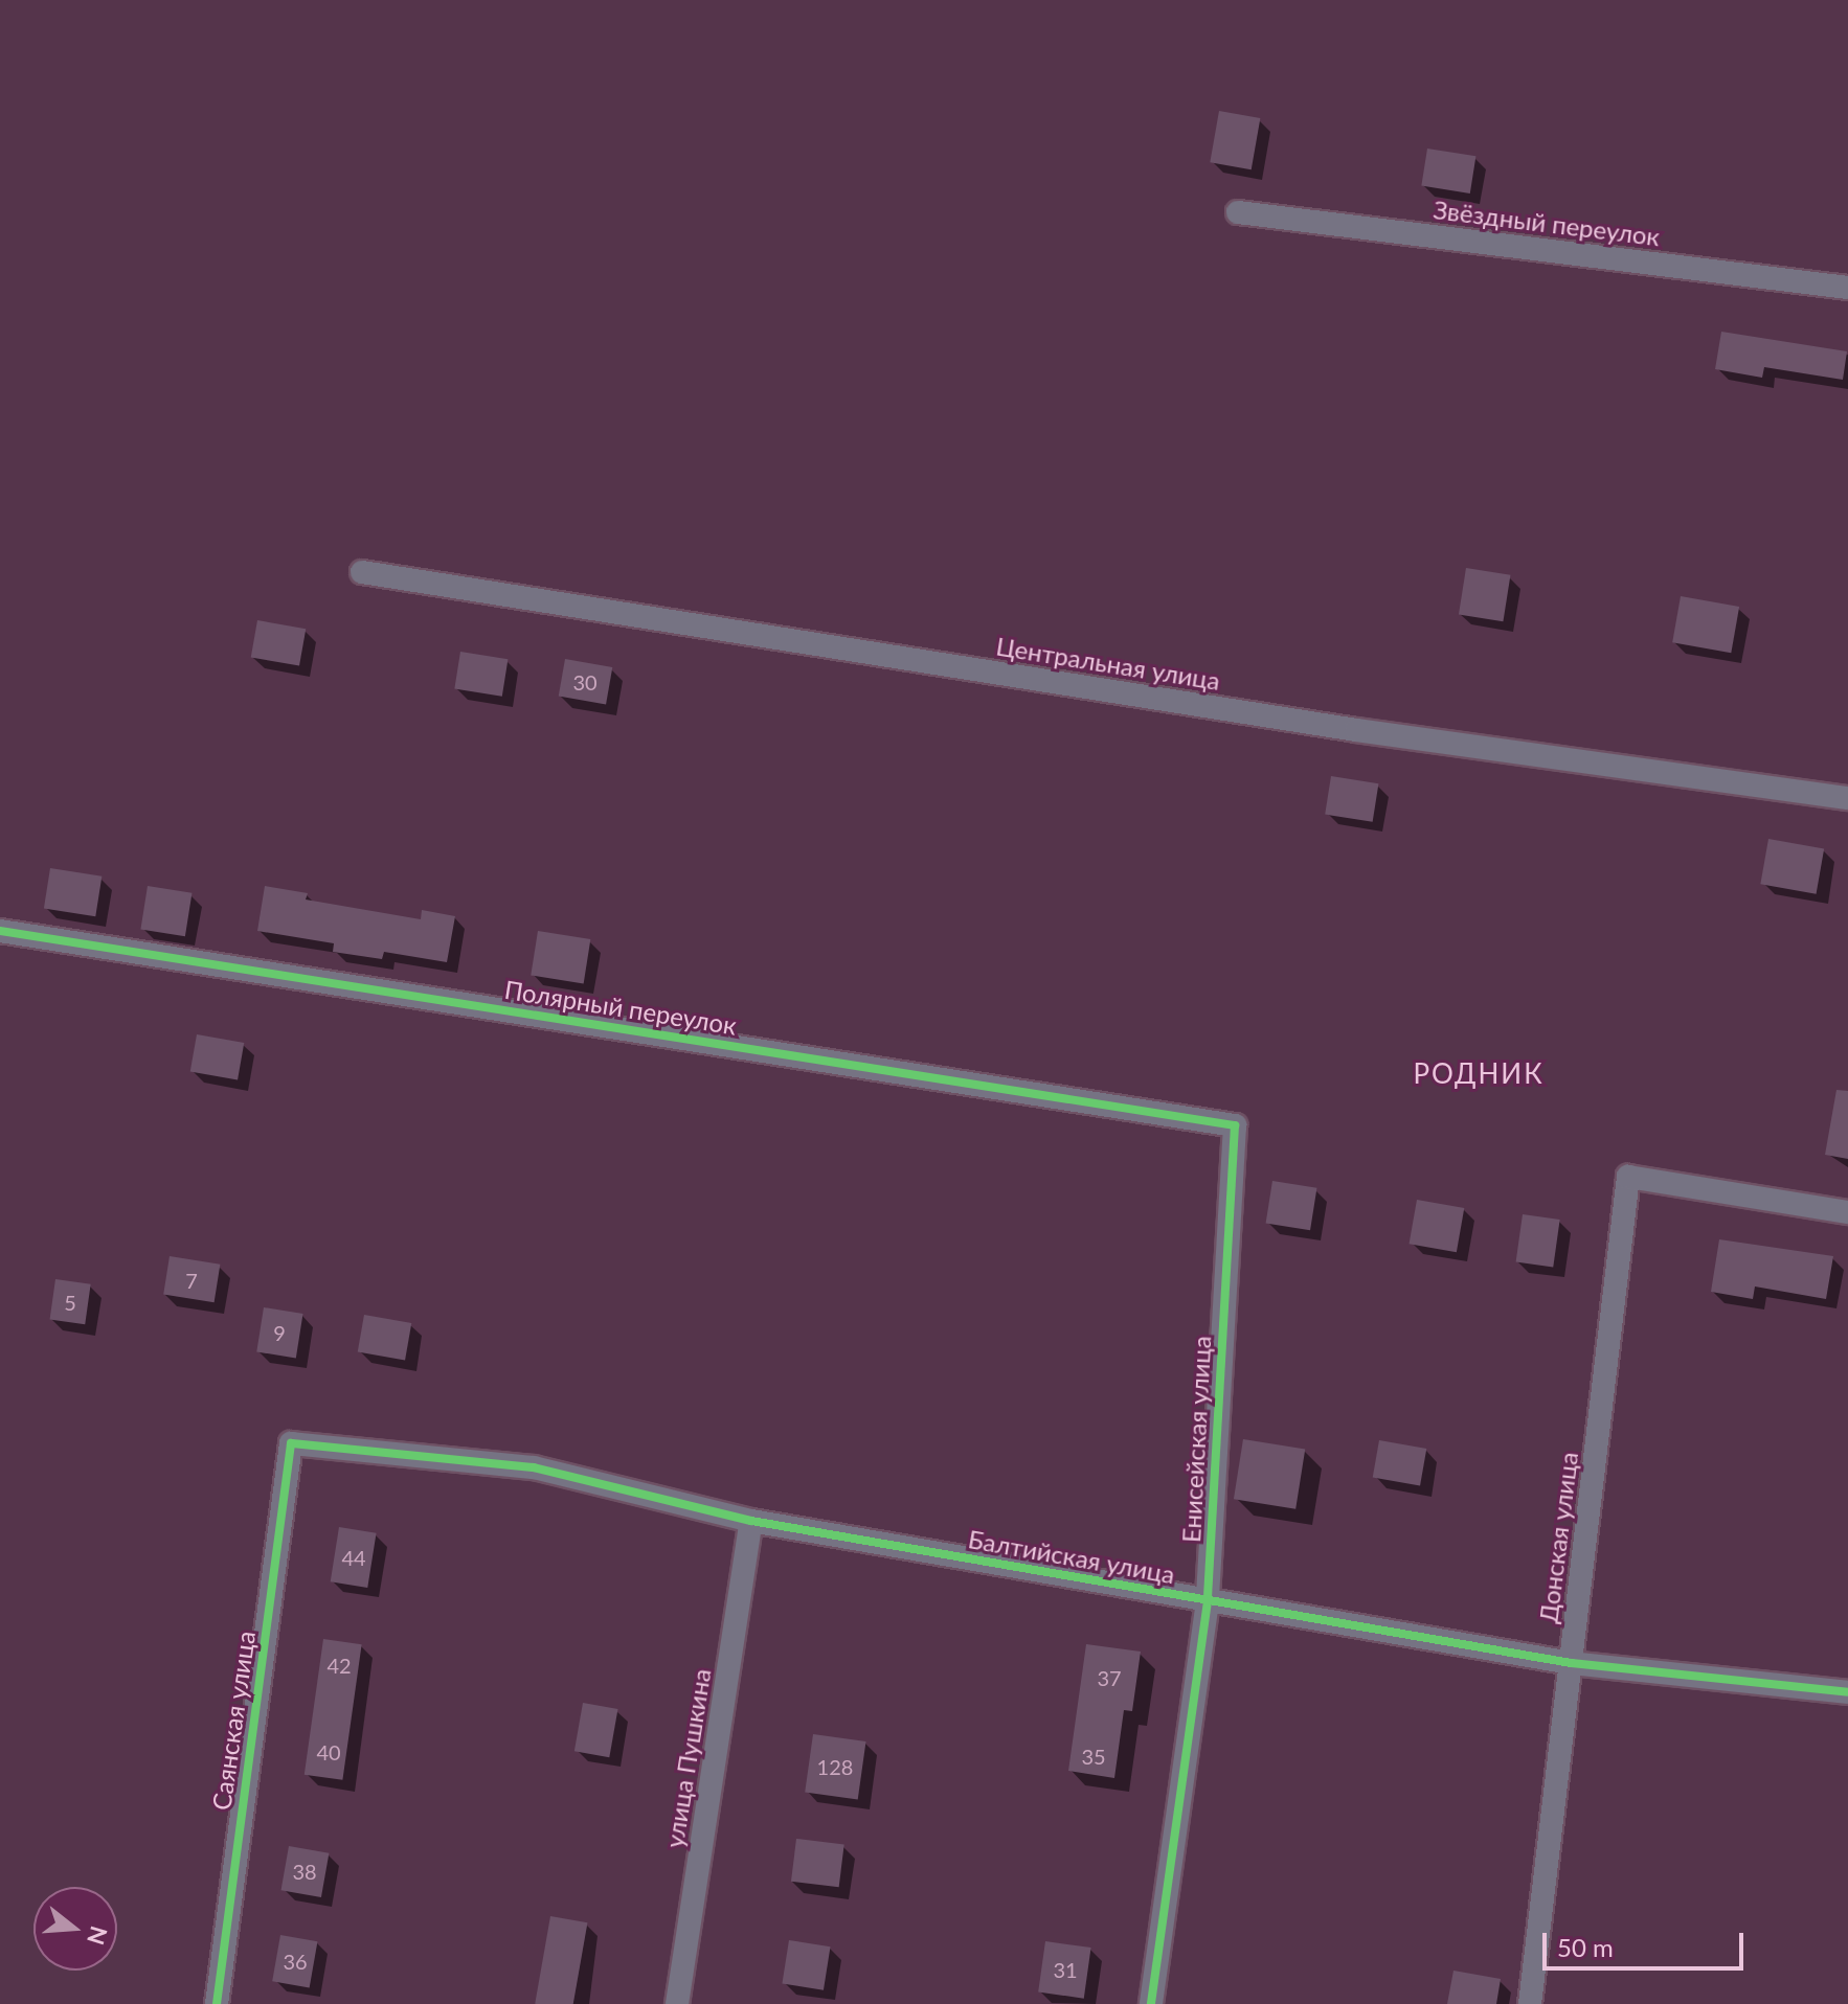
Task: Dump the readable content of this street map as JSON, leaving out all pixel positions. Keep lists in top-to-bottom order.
{
  "streets": {
    "street": [
      "Звёздный переулок",
      "Центральная улица",
      "Полярный переулок",
      "Енисейская улица",
      "Донская улица",
      "Балтийская улица",
      "Саянская улица",
      "улица Пушкина"
    ]
  },
  "crossings": [
    ["Полярный переулок", "Енисейская улица"],
    ["Енисейская улица", "Балтийская улица"],
    ["Донская улица", "Балтийская улица"],
    ["Балтийская улица", "Саянская улица"],
    ["Балтийская улица", "улица Пушкина"]
  ],
  "districts": ["РОДНИК"],
  "house_numbers": [
    "30",
    "7",
    "5",
    "9",
    "44",
    "42",
    "37",
    "40",
    "35",
    "128",
    "38",
    "36",
    "31"
  ],
  "scale_bar": "50 m",
  "north": "right"
}
